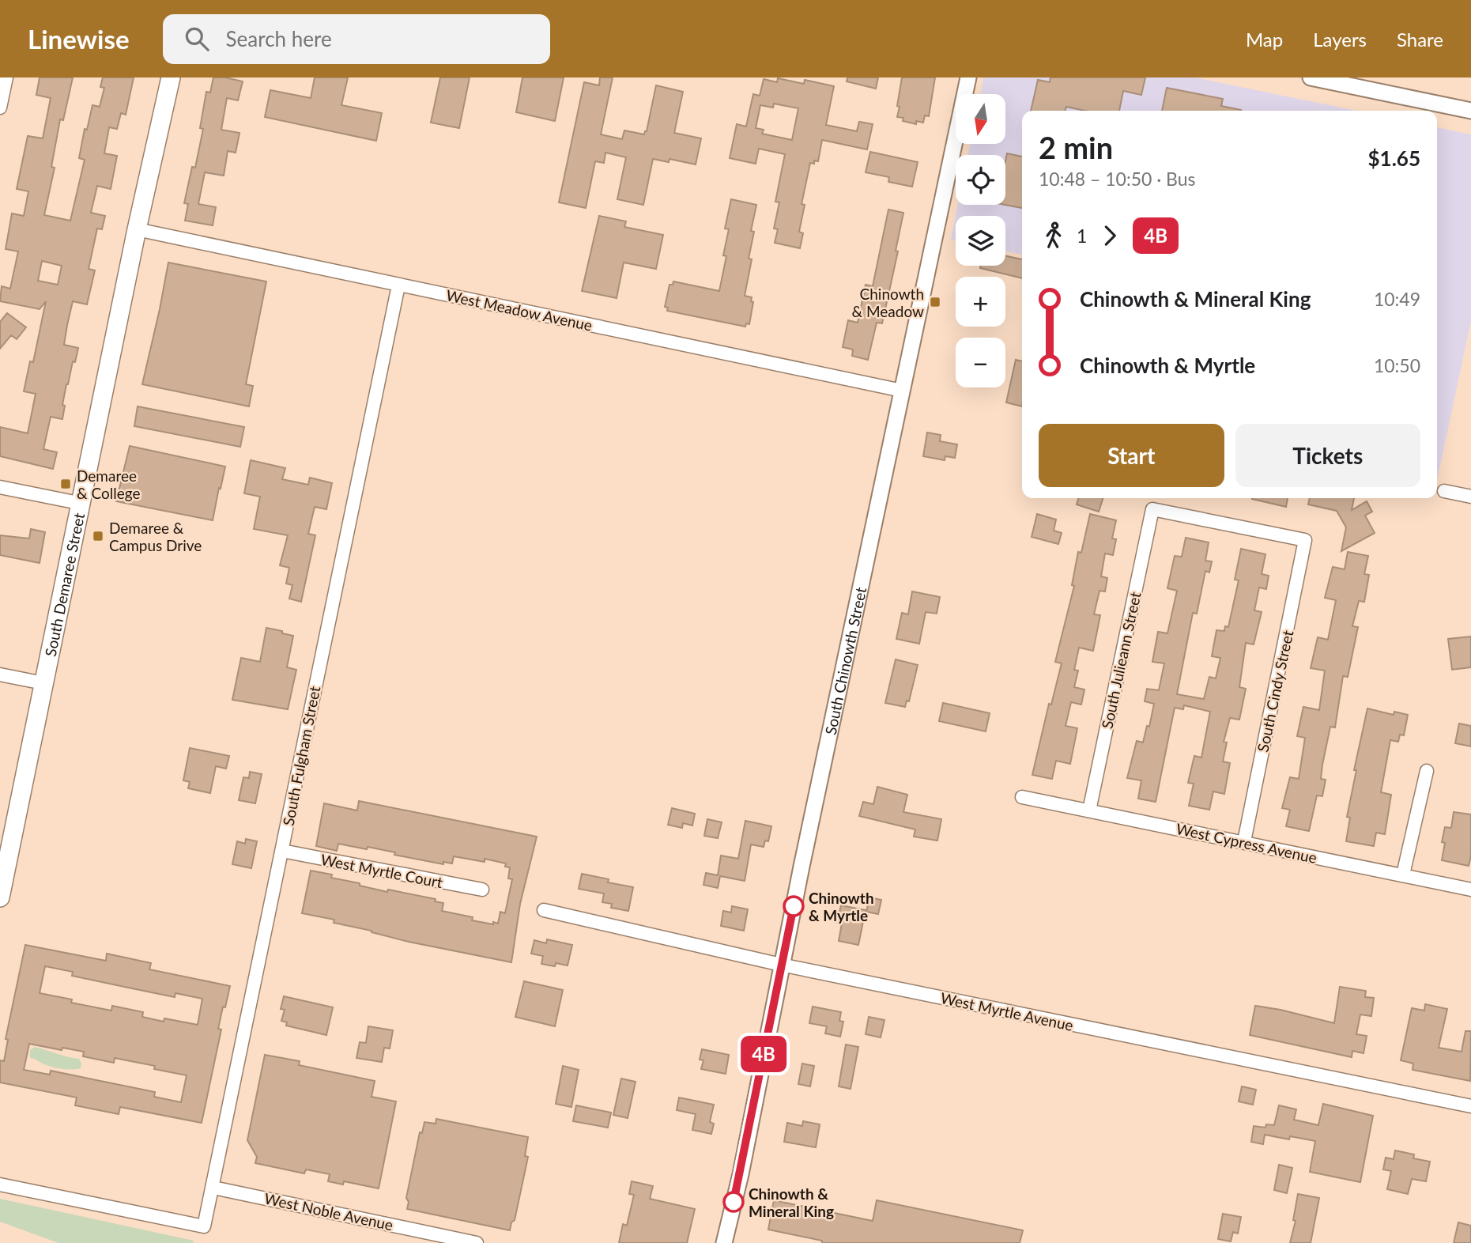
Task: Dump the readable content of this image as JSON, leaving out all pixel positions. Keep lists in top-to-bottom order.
{
  "streets": {
    "main road": ["South Demaree Street"],
    "street": [
      "West Meadow Avenue",
      "South Chinowth Street",
      "South Julieann Street",
      "South Cindy Street",
      "South Fulgham Street",
      "West Cypress Avenue",
      "West Myrtle Court",
      "West Myrtle Avenue",
      "West Noble Avenue"
    ]
  },
  "crossings": [
    ["West Meadow Avenue", "South Demaree Street"],
    ["West Meadow Avenue", "South Chinowth Street"],
    ["West Meadow Avenue", "South Fulgham Street"],
    ["South Chinowth Street", "West Myrtle Avenue"],
    ["South Julieann Street", "South Cindy Street"],
    ["South Julieann Street", "West Cypress Avenue"],
    ["South Cindy Street", "West Cypress Avenue"],
    ["South Fulgham Street", "West Myrtle Court"],
    ["South Fulgham Street", "West Noble Avenue"]
  ],
  "places": {
    "transit": ["Chinowth & Meadow", "Demaree & College", "Demaree & Campus Drive"],
    "other": ["Chinowth & Myrtle", "Chinowth & Mineral King"]
  },
  "lines": ["bus line 4B"],
  "north": "bottom",
  "page": {
    "header": "Linewise",
    "search": "Search here",
    "nav": ["Map", "Layers", "Share"],
    "on_map": "4B",
    "map_buttons": ["+", "−"],
    "heading": ["2 min", "10:48 – 10:50 · Bus", "$1.65"],
    "legs": ["1", "4B"],
    "list": [
      {
        "name": "Chinowth & Mineral King",
        "value": "10:49"
      },
      {
        "name": "Chinowth & Myrtle",
        "value": "10:50"
      }
    ],
    "buttons": ["Start", "Tickets"]
  }
}
